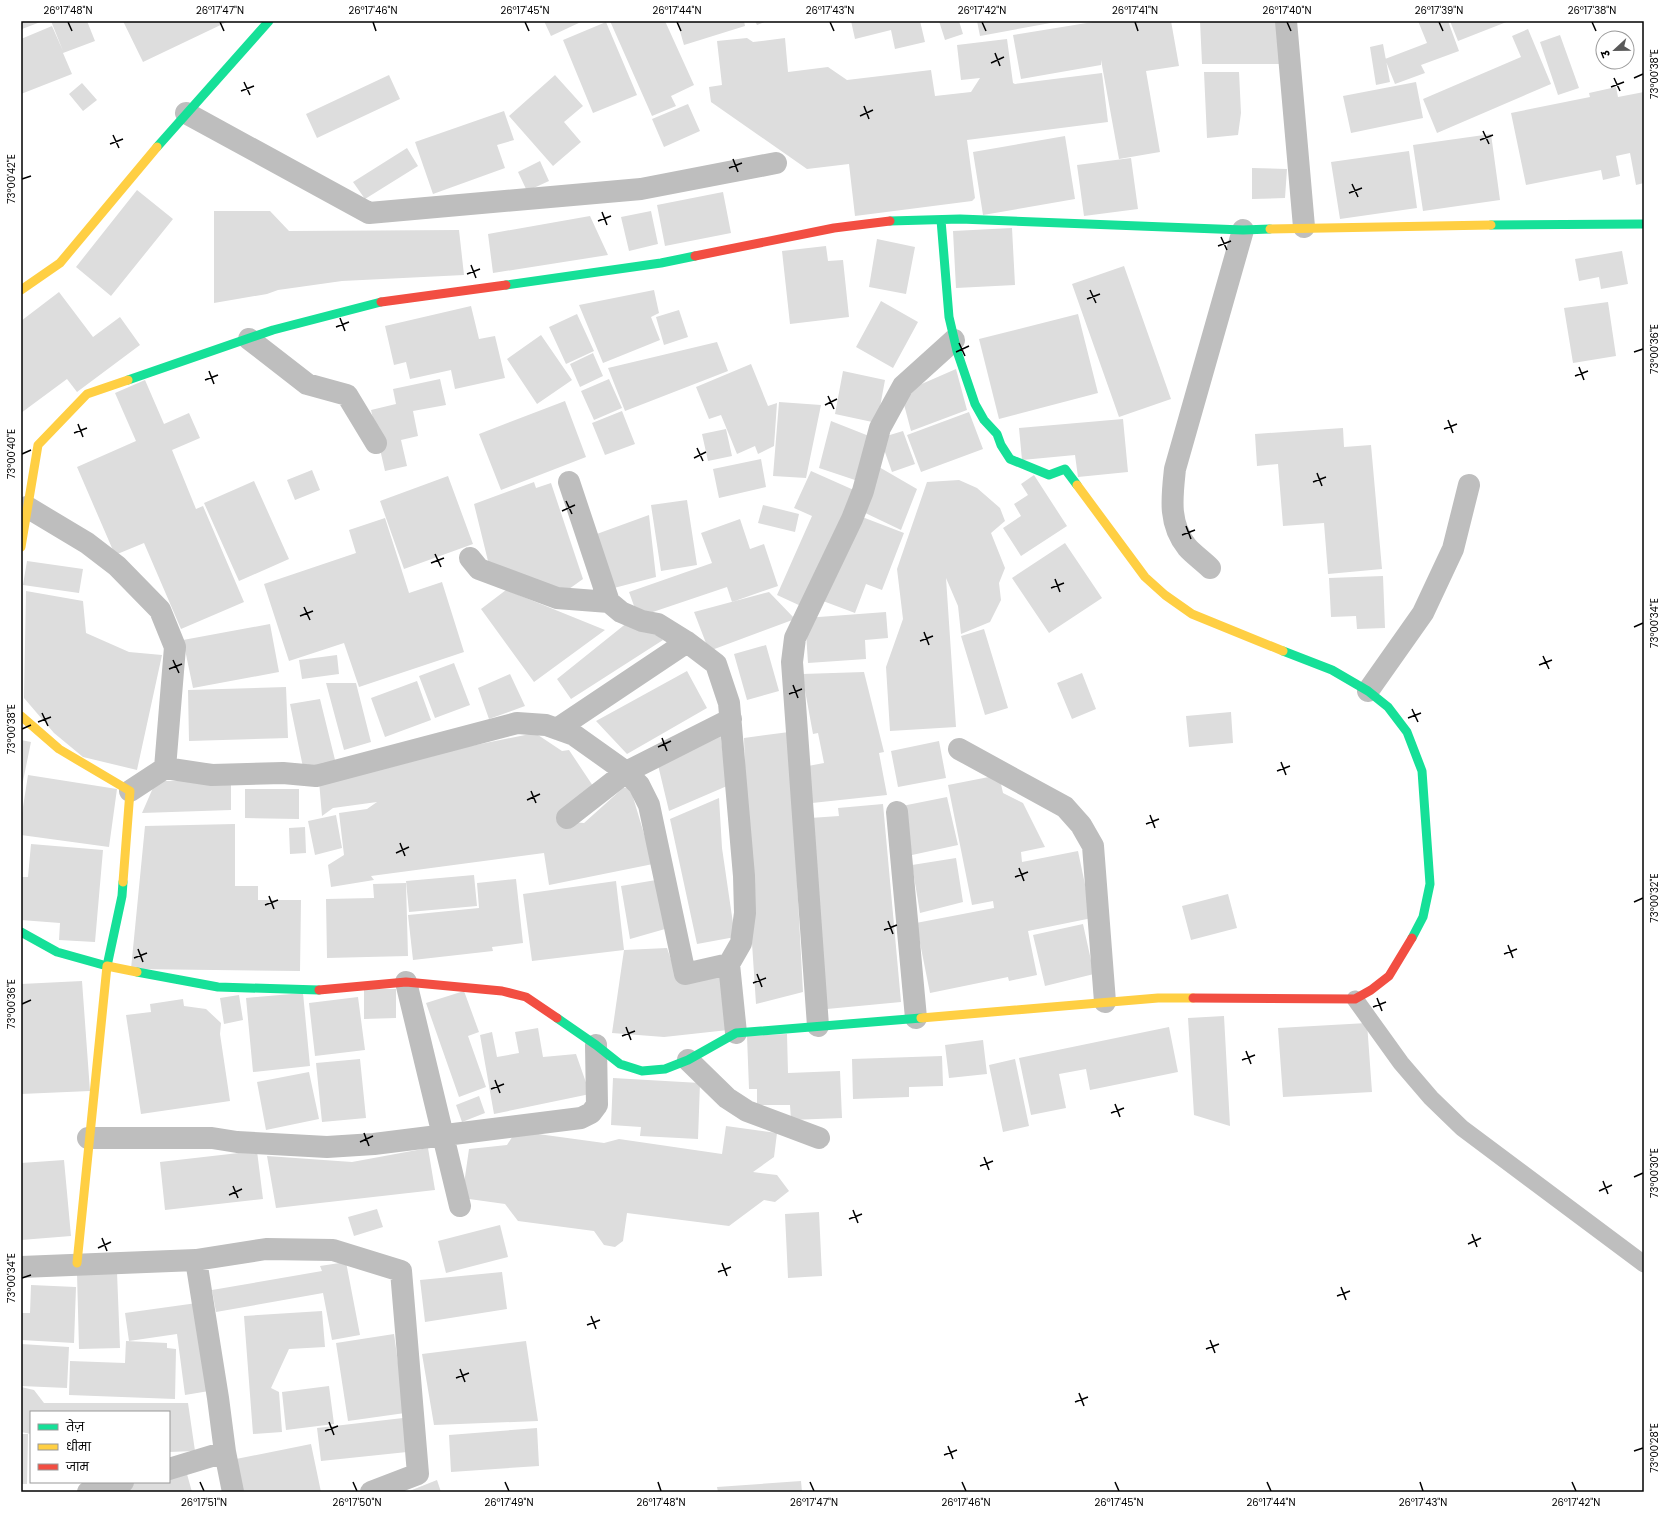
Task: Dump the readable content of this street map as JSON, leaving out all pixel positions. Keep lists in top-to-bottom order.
{
  "legend": ["तेज़", "धीमा", "जाम"],
  "north": "left",
  "coordinates": [
    "26°17'48\"N",
    "26°17'47\"N",
    "26°17'46\"N",
    "26°17'45\"N",
    "26°17'44\"N",
    "26°17'43\"N",
    "26°17'42\"N",
    "26°17'41\"N",
    "26°17'40\"N",
    "26°17'39\"N",
    "26°17'38\"N",
    "73°00'38\"E",
    "73°00'42\"E",
    "73°00'36\"E",
    "73°00'40\"E",
    "73°00'34\"E",
    "73°00'32\"E",
    "73°00'30\"E",
    "73°00'28\"E",
    "26°17'51\"N",
    "26°17'50\"N",
    "26°17'49\"N"
  ]
}
